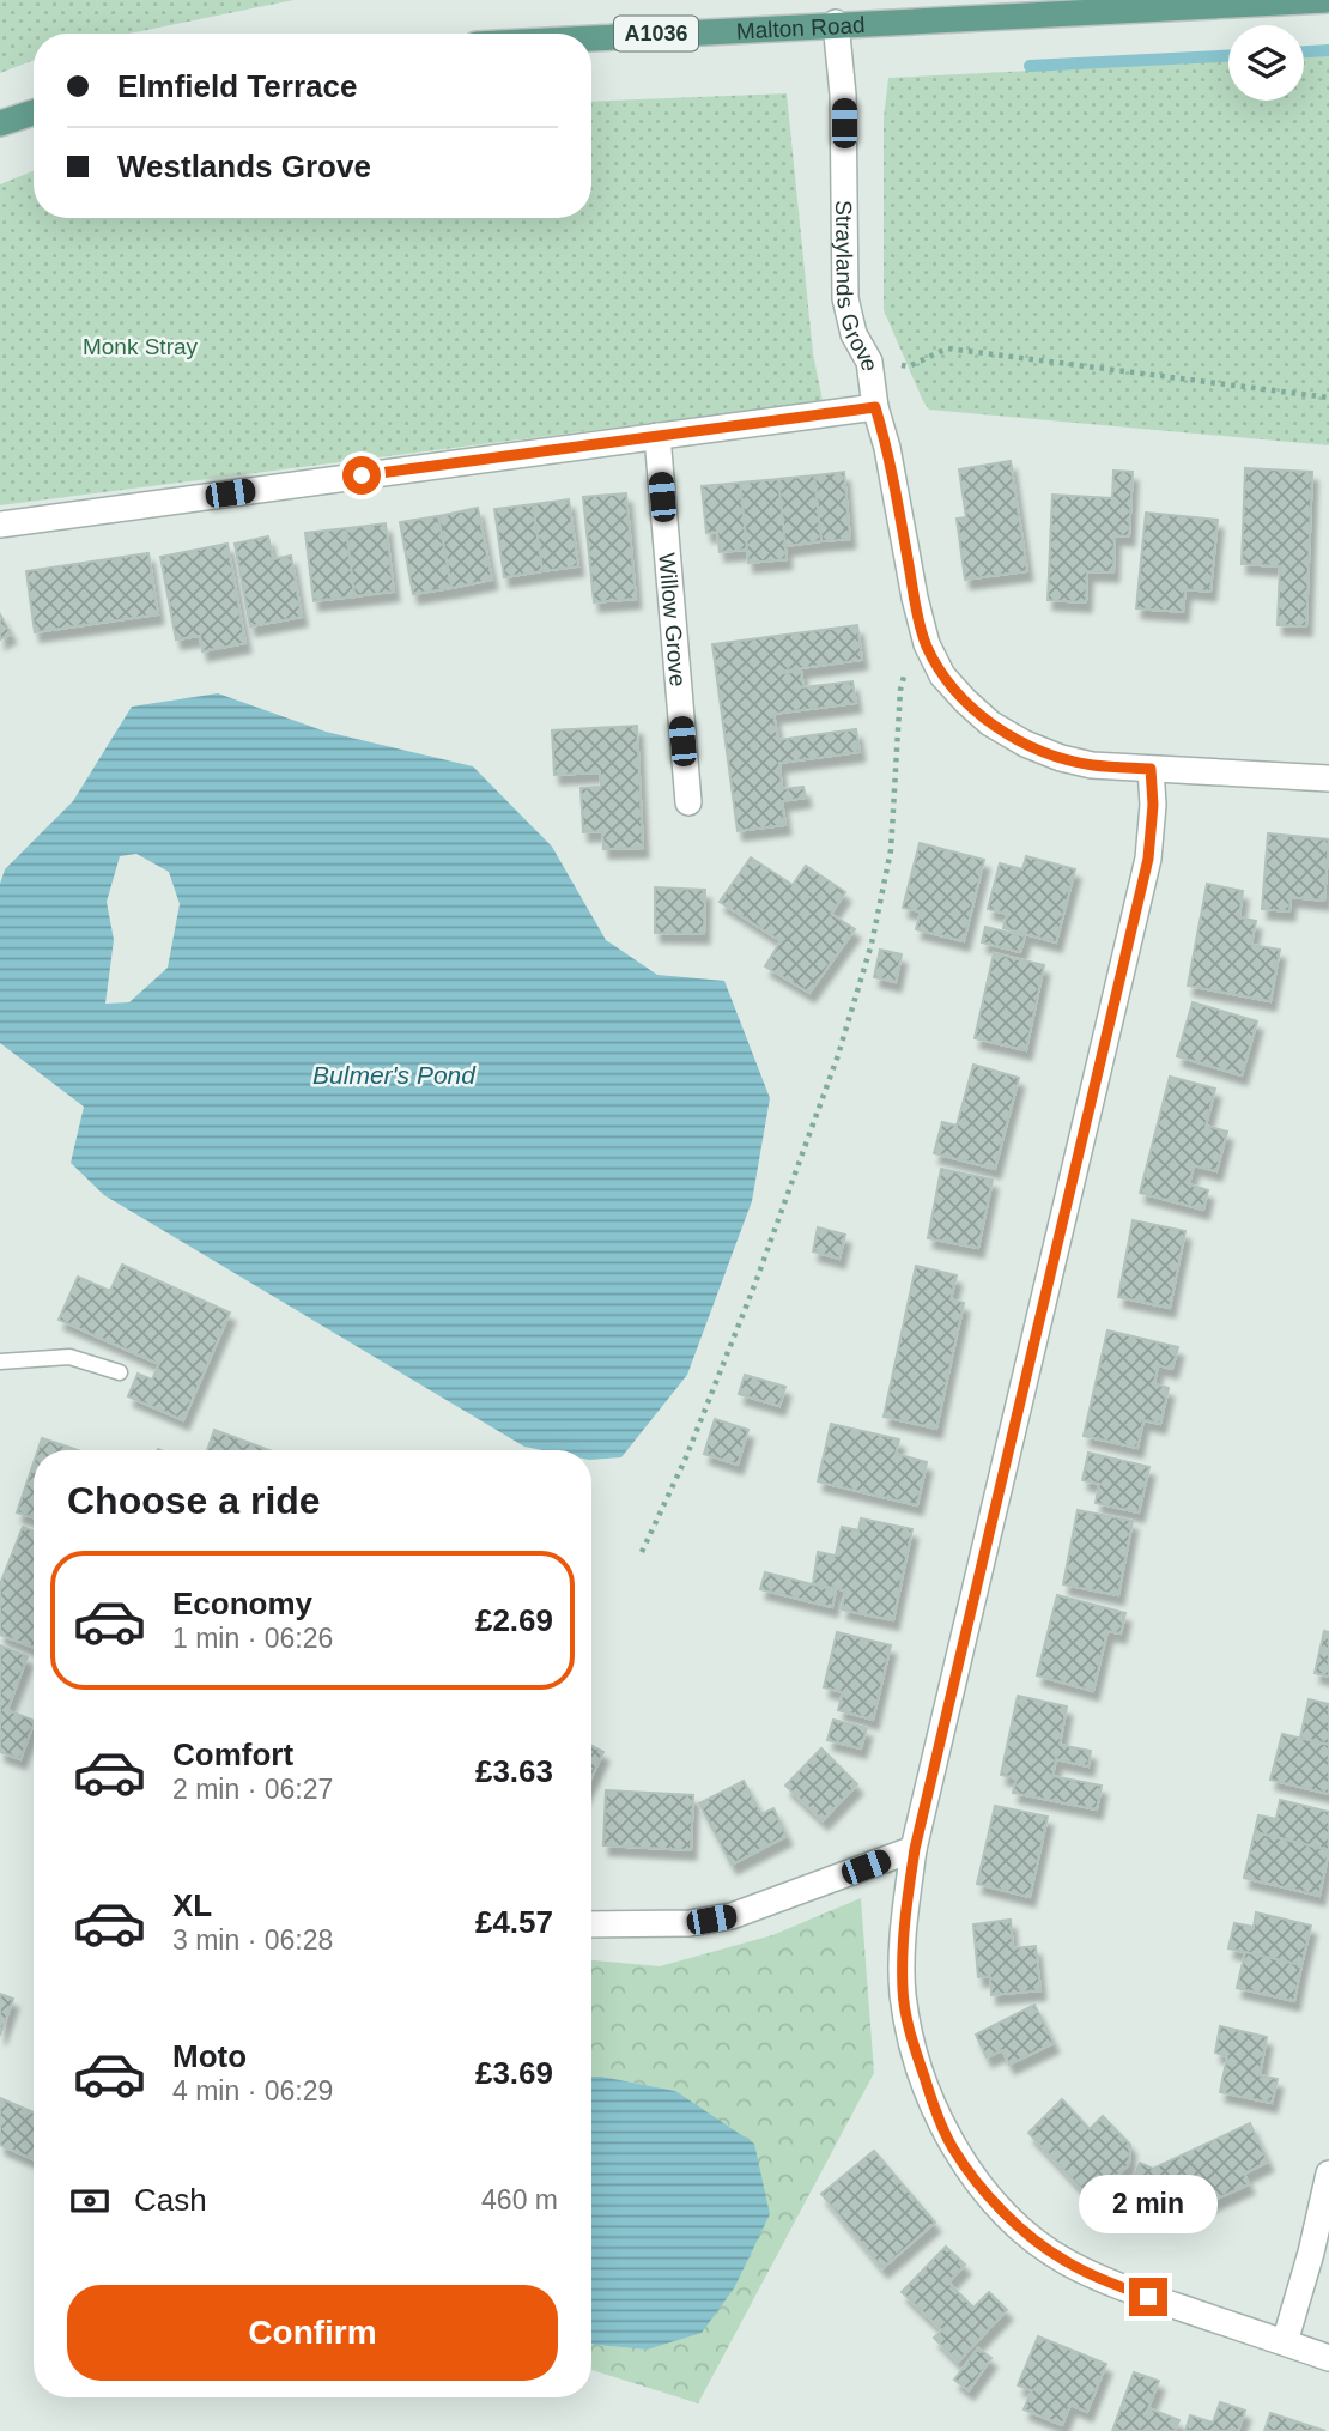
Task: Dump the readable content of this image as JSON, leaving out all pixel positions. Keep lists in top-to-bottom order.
{
  "streets": {
    "main road": ["Malton Road", "A1036"],
    "street": ["Straylands Grove", "Willow Grove"]
  },
  "crossings": [
    ["Malton Road", "Straylands Grove"]
  ],
  "water": ["Bulmer's Pond"],
  "parks": ["Monk Stray"],
  "page": {
    "banner": ["Elmfield Terrace", "Westlands Grove"],
    "heading": "Choose a ride",
    "list": [
      {
        "name": "Economy",
        "note": "1 min · 06:26",
        "value": "£2.69"
      },
      {
        "name": "Comfort",
        "note": "2 min · 06:27",
        "value": "£3.63"
      },
      {
        "name": "XL",
        "note": "3 min · 06:28",
        "value": "£4.57"
      },
      {
        "name": "Moto",
        "note": "4 min · 06:29",
        "value": "£3.69"
      }
    ],
    "pay": ["Cash", "460 m"],
    "bubble": "2 min",
    "buttons": "Confirm"
  }
}
